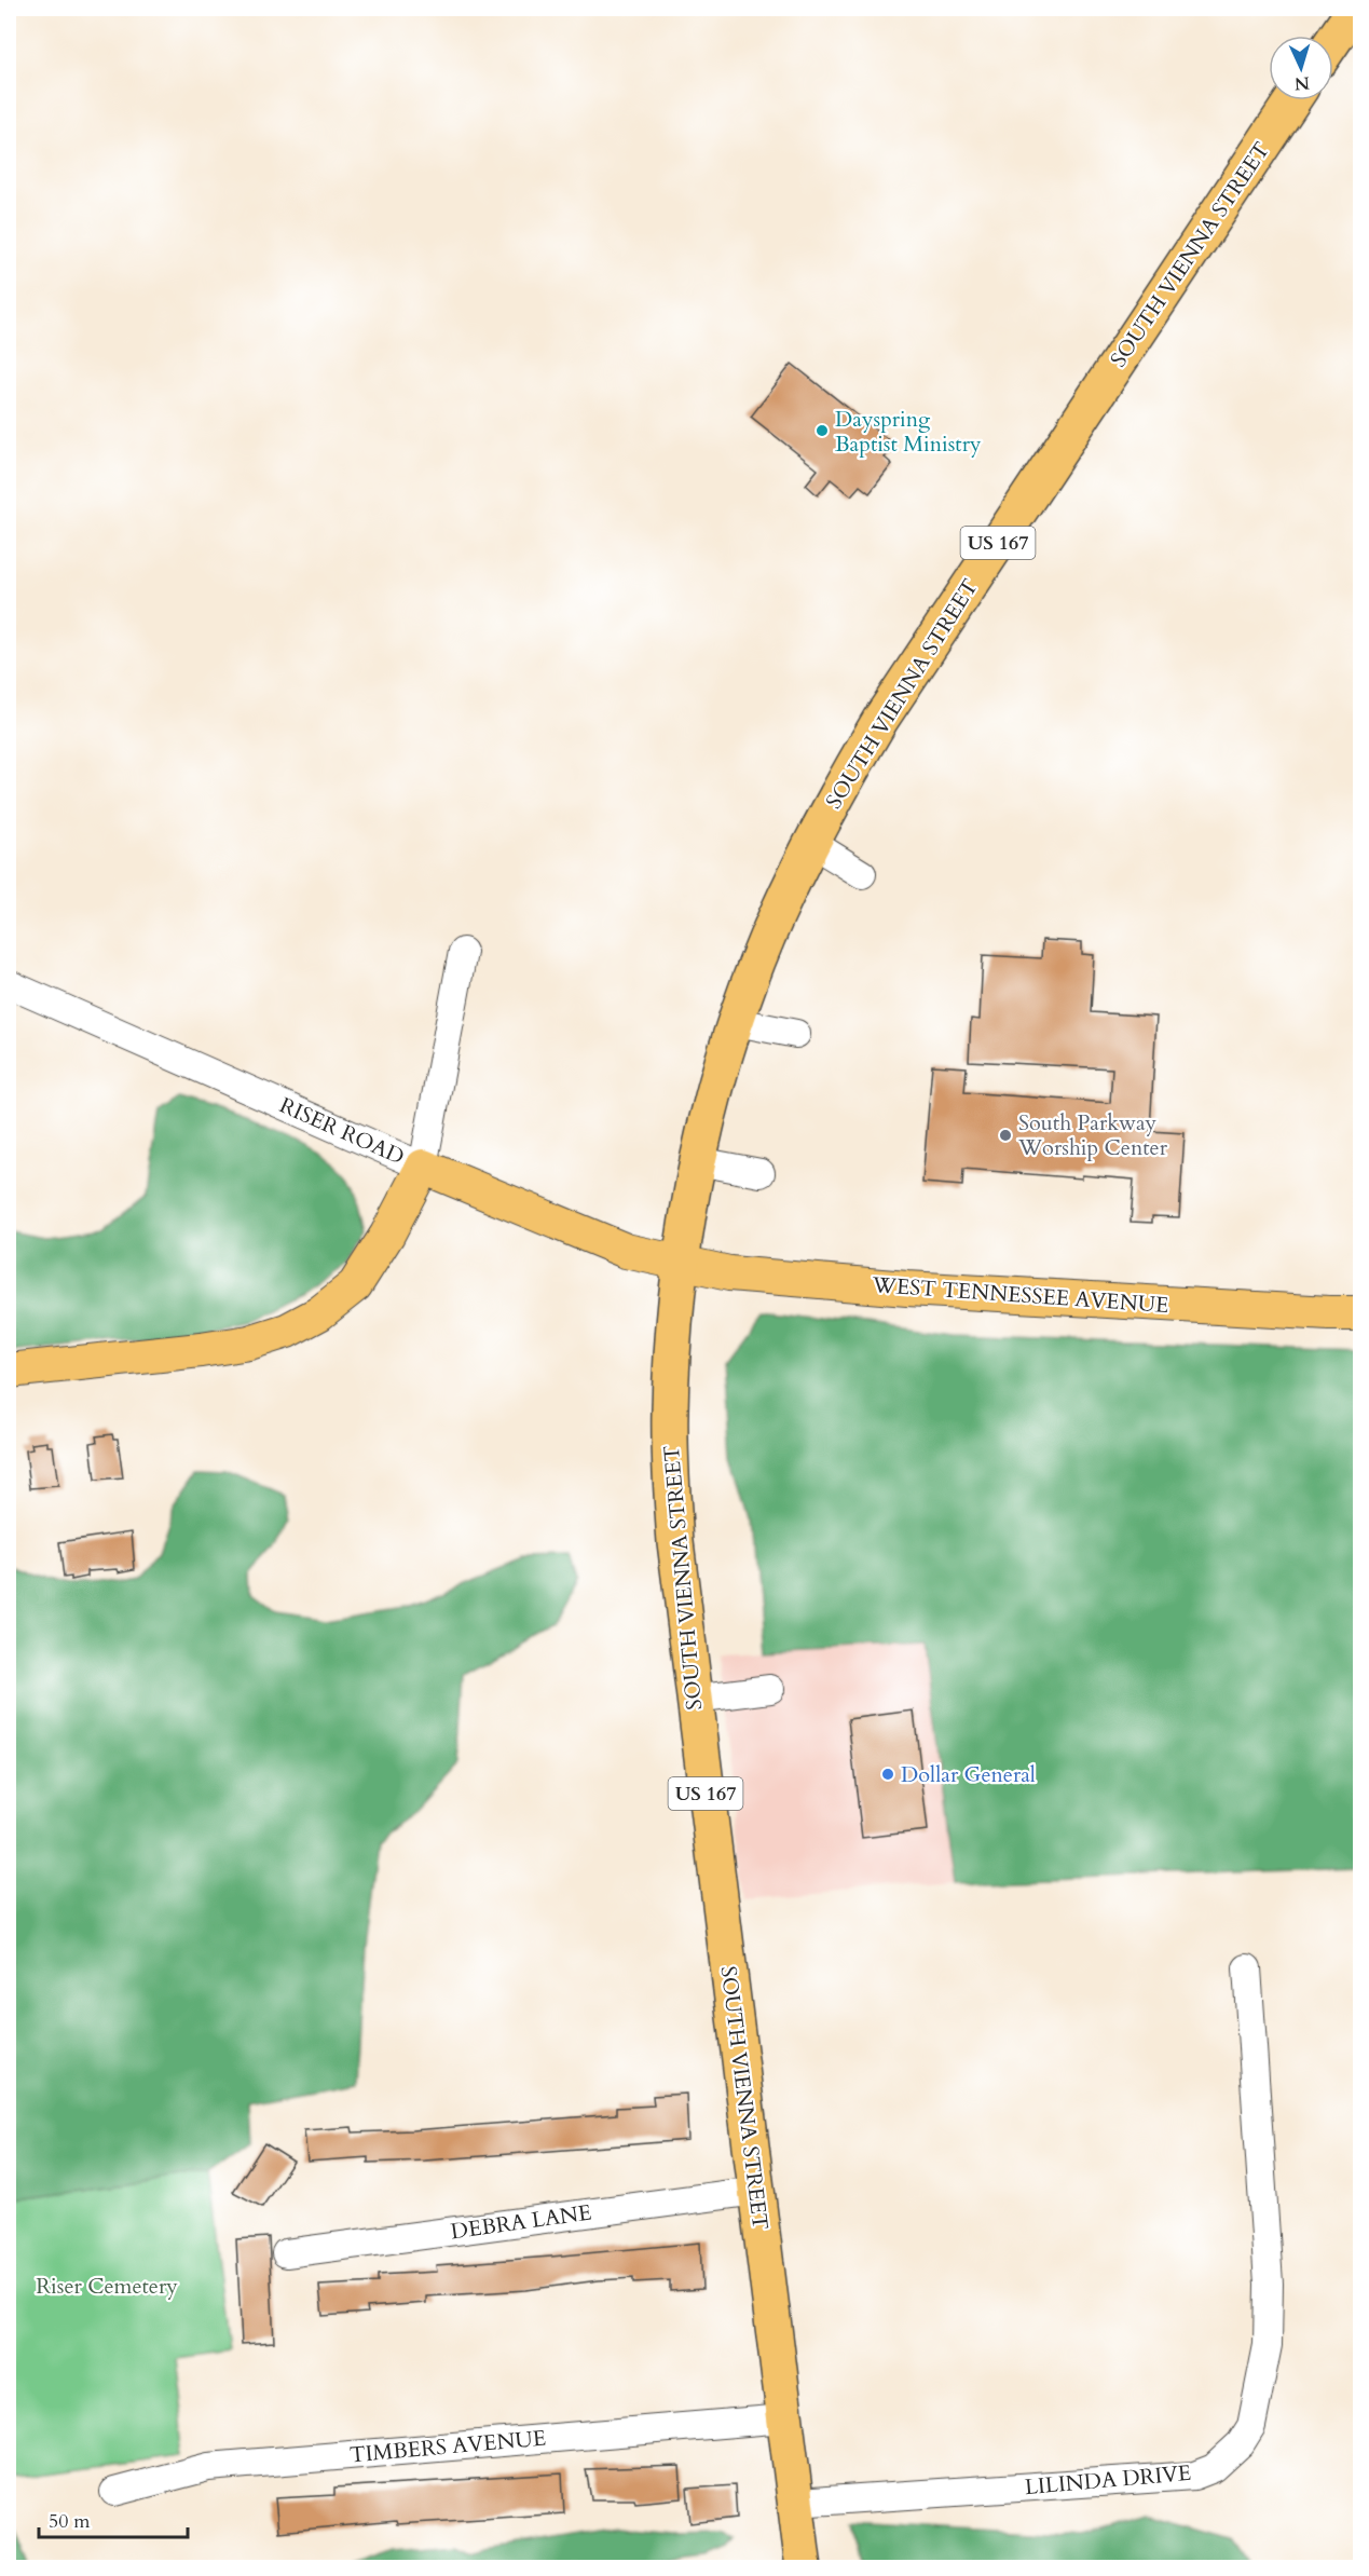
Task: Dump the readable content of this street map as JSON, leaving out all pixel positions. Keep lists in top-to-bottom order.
{
  "streets": {
    "highway": ["SOUTH VIENNA STREET", "US 167"],
    "main road": ["RISER ROAD", "WEST TENNESSEE AVENUE"],
    "street": ["DEBRA LANE", "TIMBERS AVENUE", "LILINDA DRIVE"]
  },
  "crossings": [
    ["SOUTH VIENNA STREET", "RISER ROAD"],
    ["SOUTH VIENNA STREET", "WEST TENNESSEE AVENUE"],
    ["SOUTH VIENNA STREET", "DEBRA LANE"],
    ["SOUTH VIENNA STREET", "TIMBERS AVENUE"],
    ["SOUTH VIENNA STREET", "LILINDA DRIVE"],
    ["RISER ROAD", "WEST TENNESSEE AVENUE"]
  ],
  "parks": ["Riser Cemetery"],
  "places": ["Dayspring Baptist Ministry", "South Parkway Worship Center", "Dollar General"],
  "scale_bar": "50 m",
  "north": "bottom"
}
